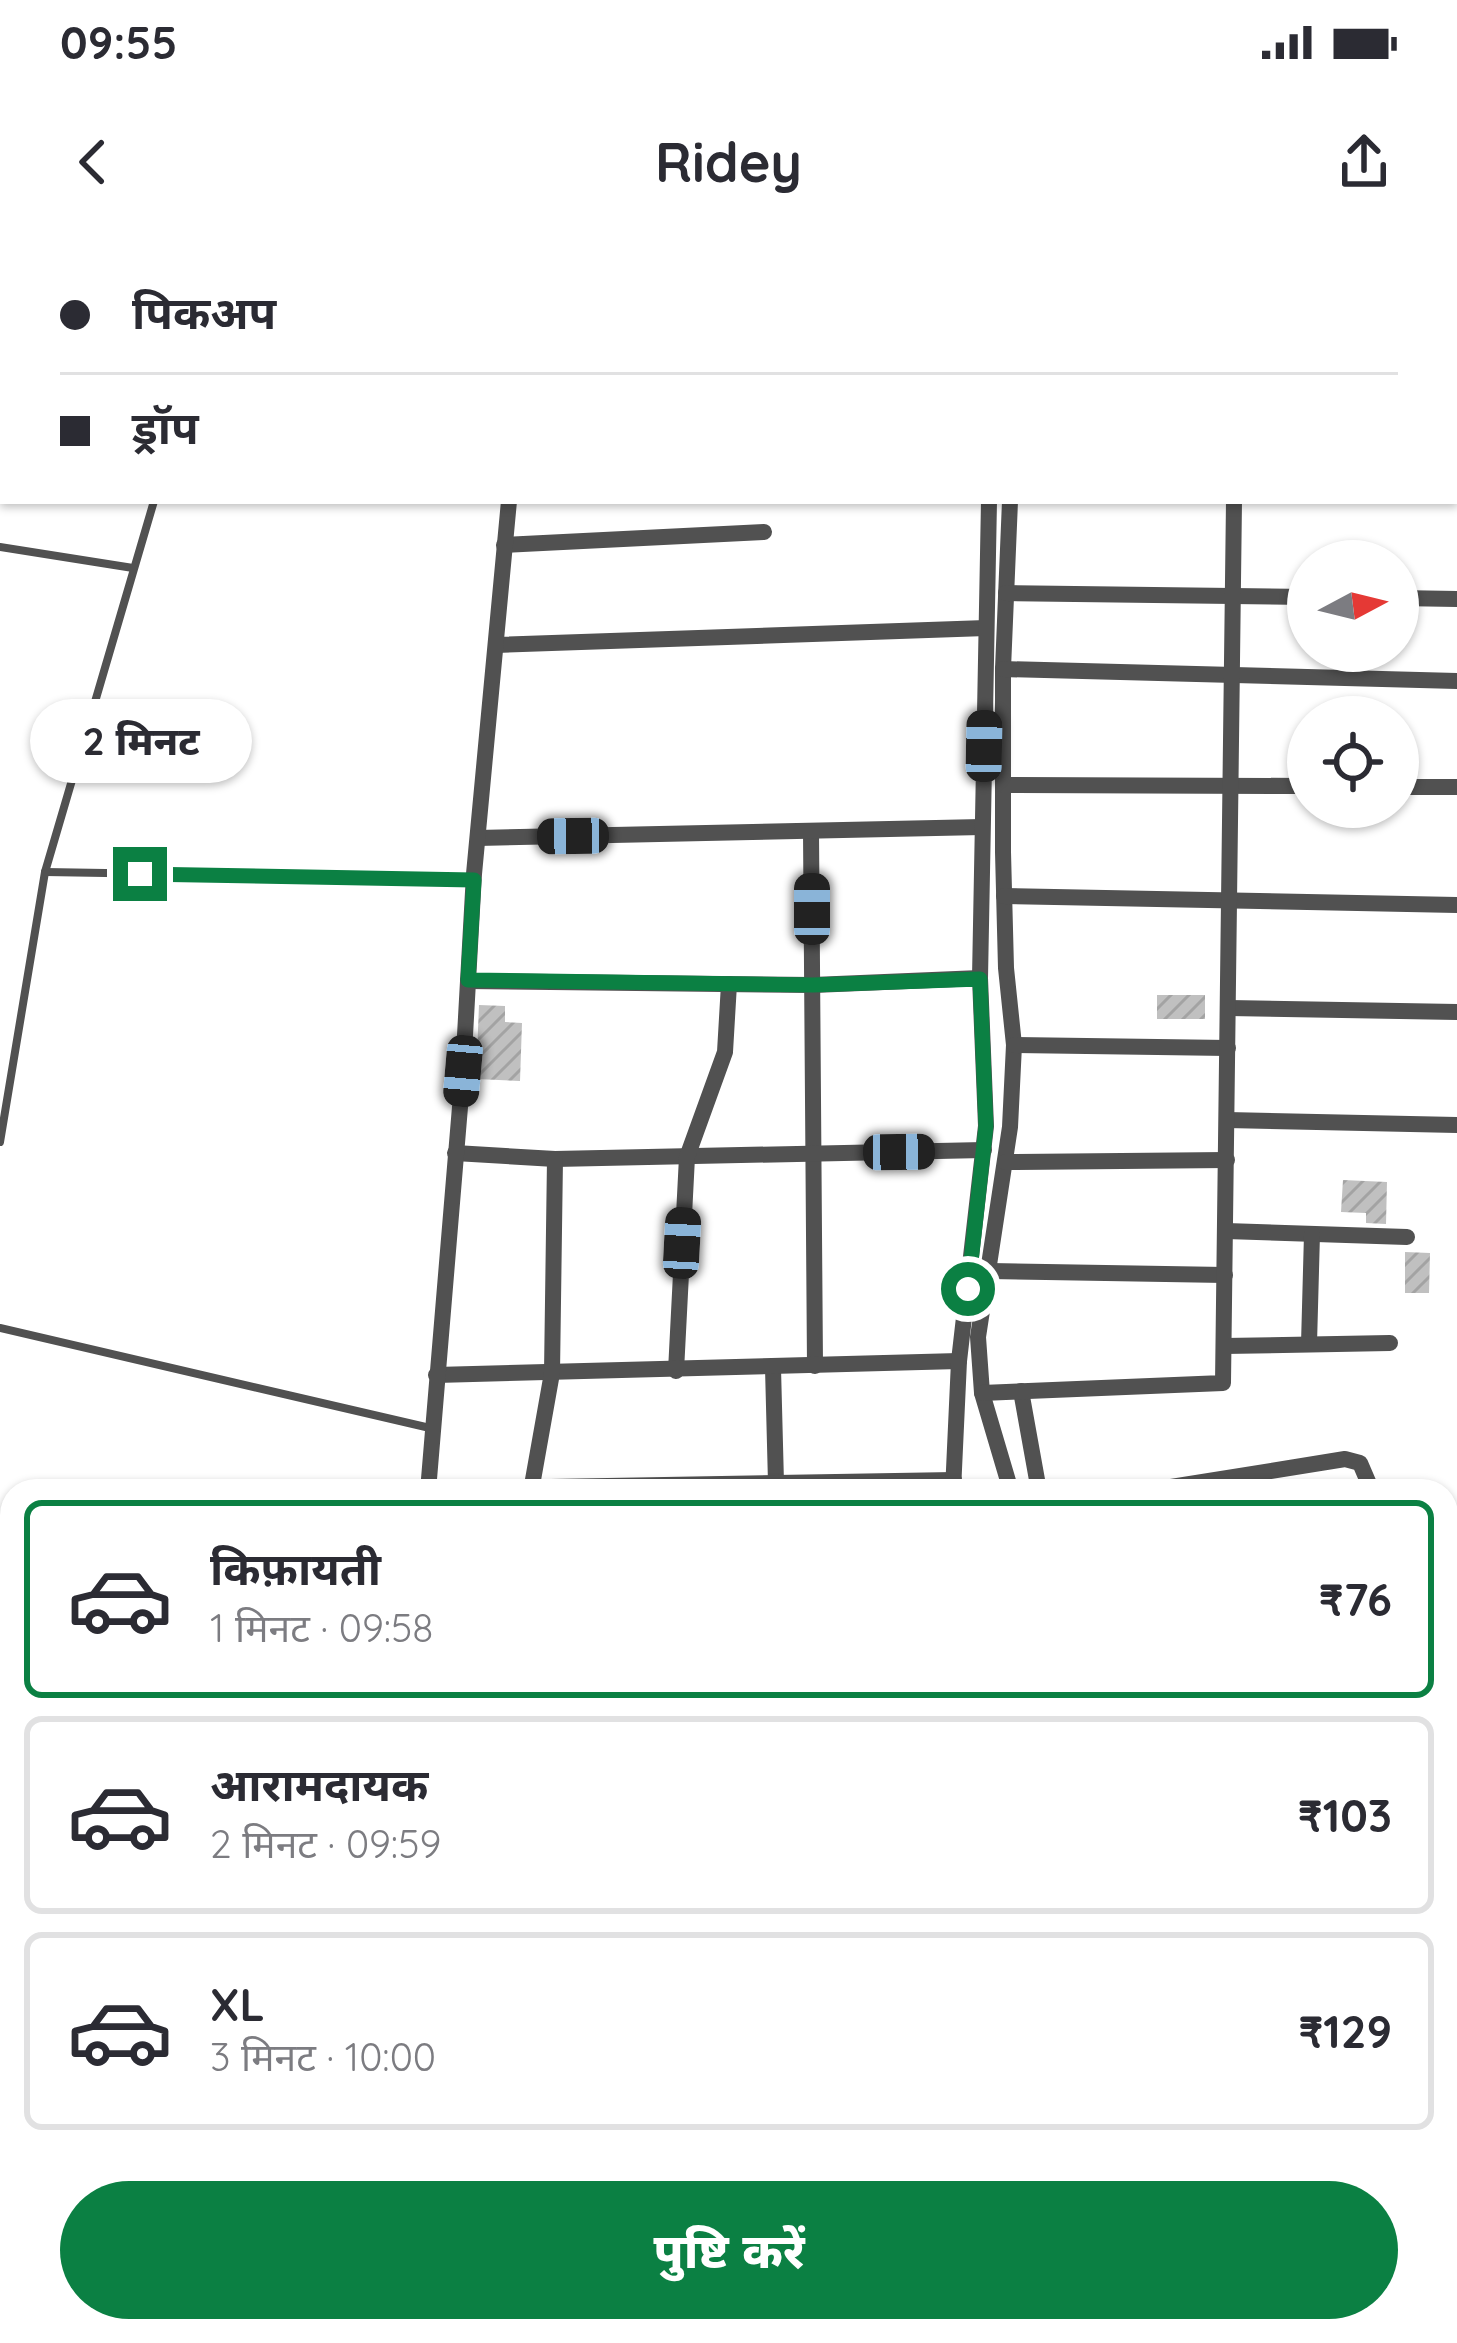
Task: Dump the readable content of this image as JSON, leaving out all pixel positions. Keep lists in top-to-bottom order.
{
  "north": "right",
  "page": {
    "status": "09:55",
    "header": "Ridey",
    "banner": ["पिकअप", "ड्रॉप"],
    "bubble": "2 मिनट",
    "list": [
      {
        "name": "किफ़ायती",
        "note": "1 मिनट · 09:58",
        "value": "₹76"
      },
      {
        "name": "आरामदायक",
        "note": "2 मिनट · 09:59",
        "value": "₹103"
      },
      {
        "name": "XL",
        "note": "3 मिनट · 10:00",
        "value": "₹129"
      }
    ],
    "buttons": "पुष्टि करें"
  }
}
